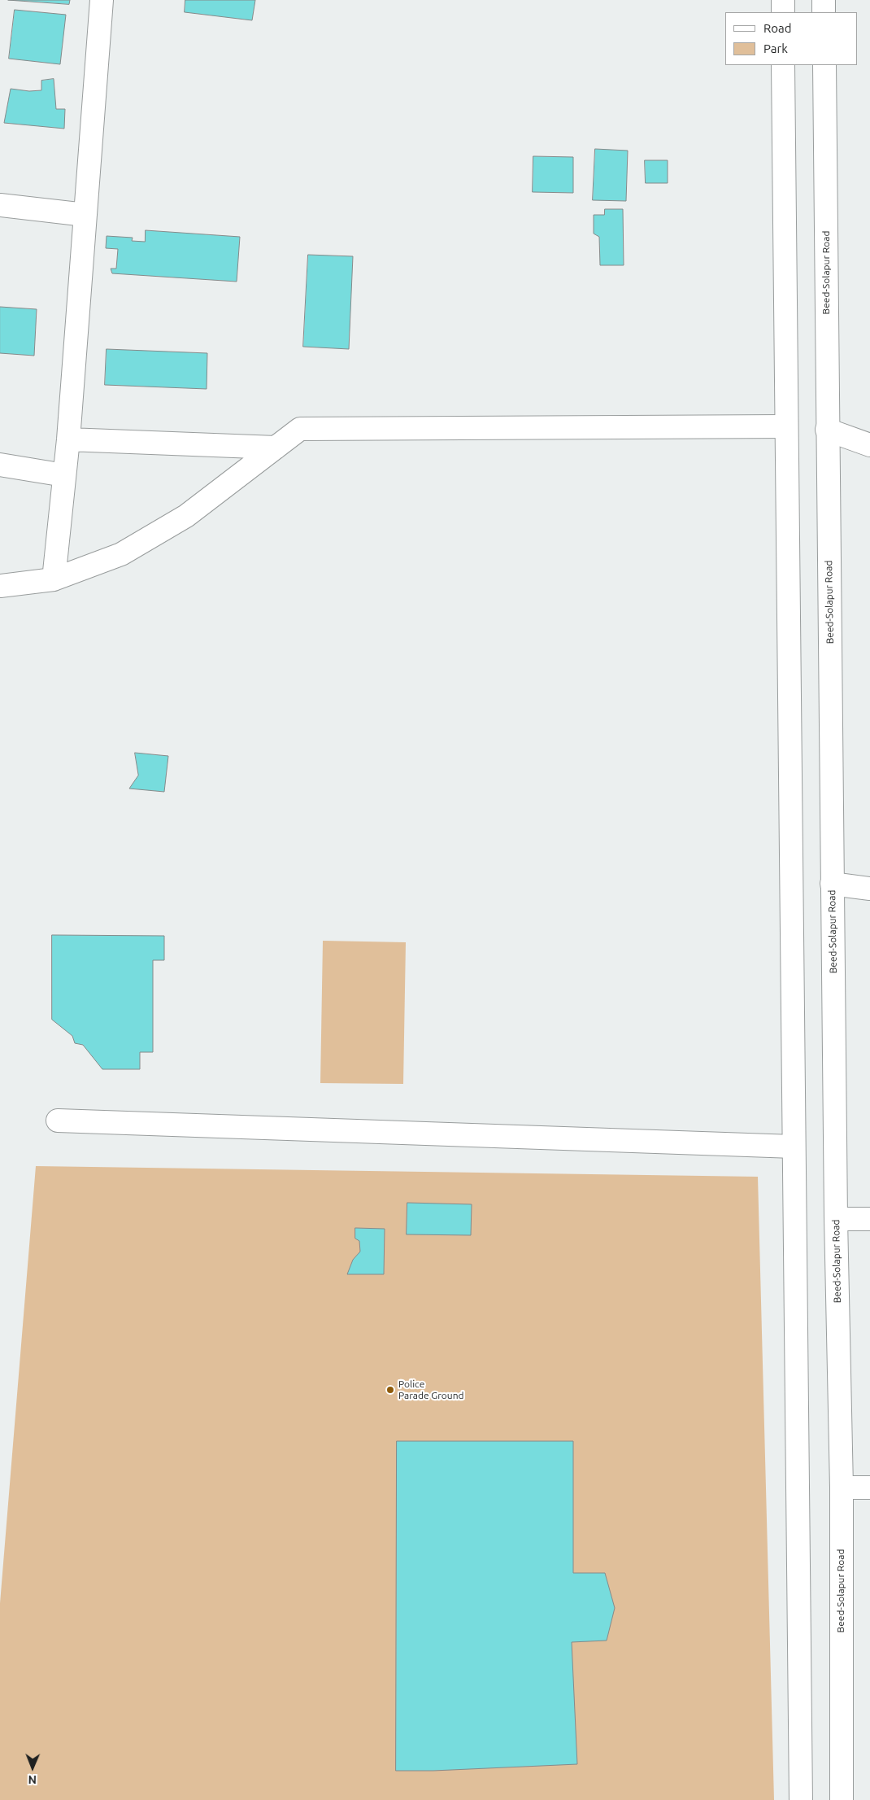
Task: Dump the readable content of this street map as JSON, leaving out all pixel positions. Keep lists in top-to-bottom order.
{
  "streets": {
    "main road": ["Beed-Solapur Road"]
  },
  "places": ["Police Parade Ground"],
  "legend": ["Road", "Park"],
  "north": "bottom"
}
